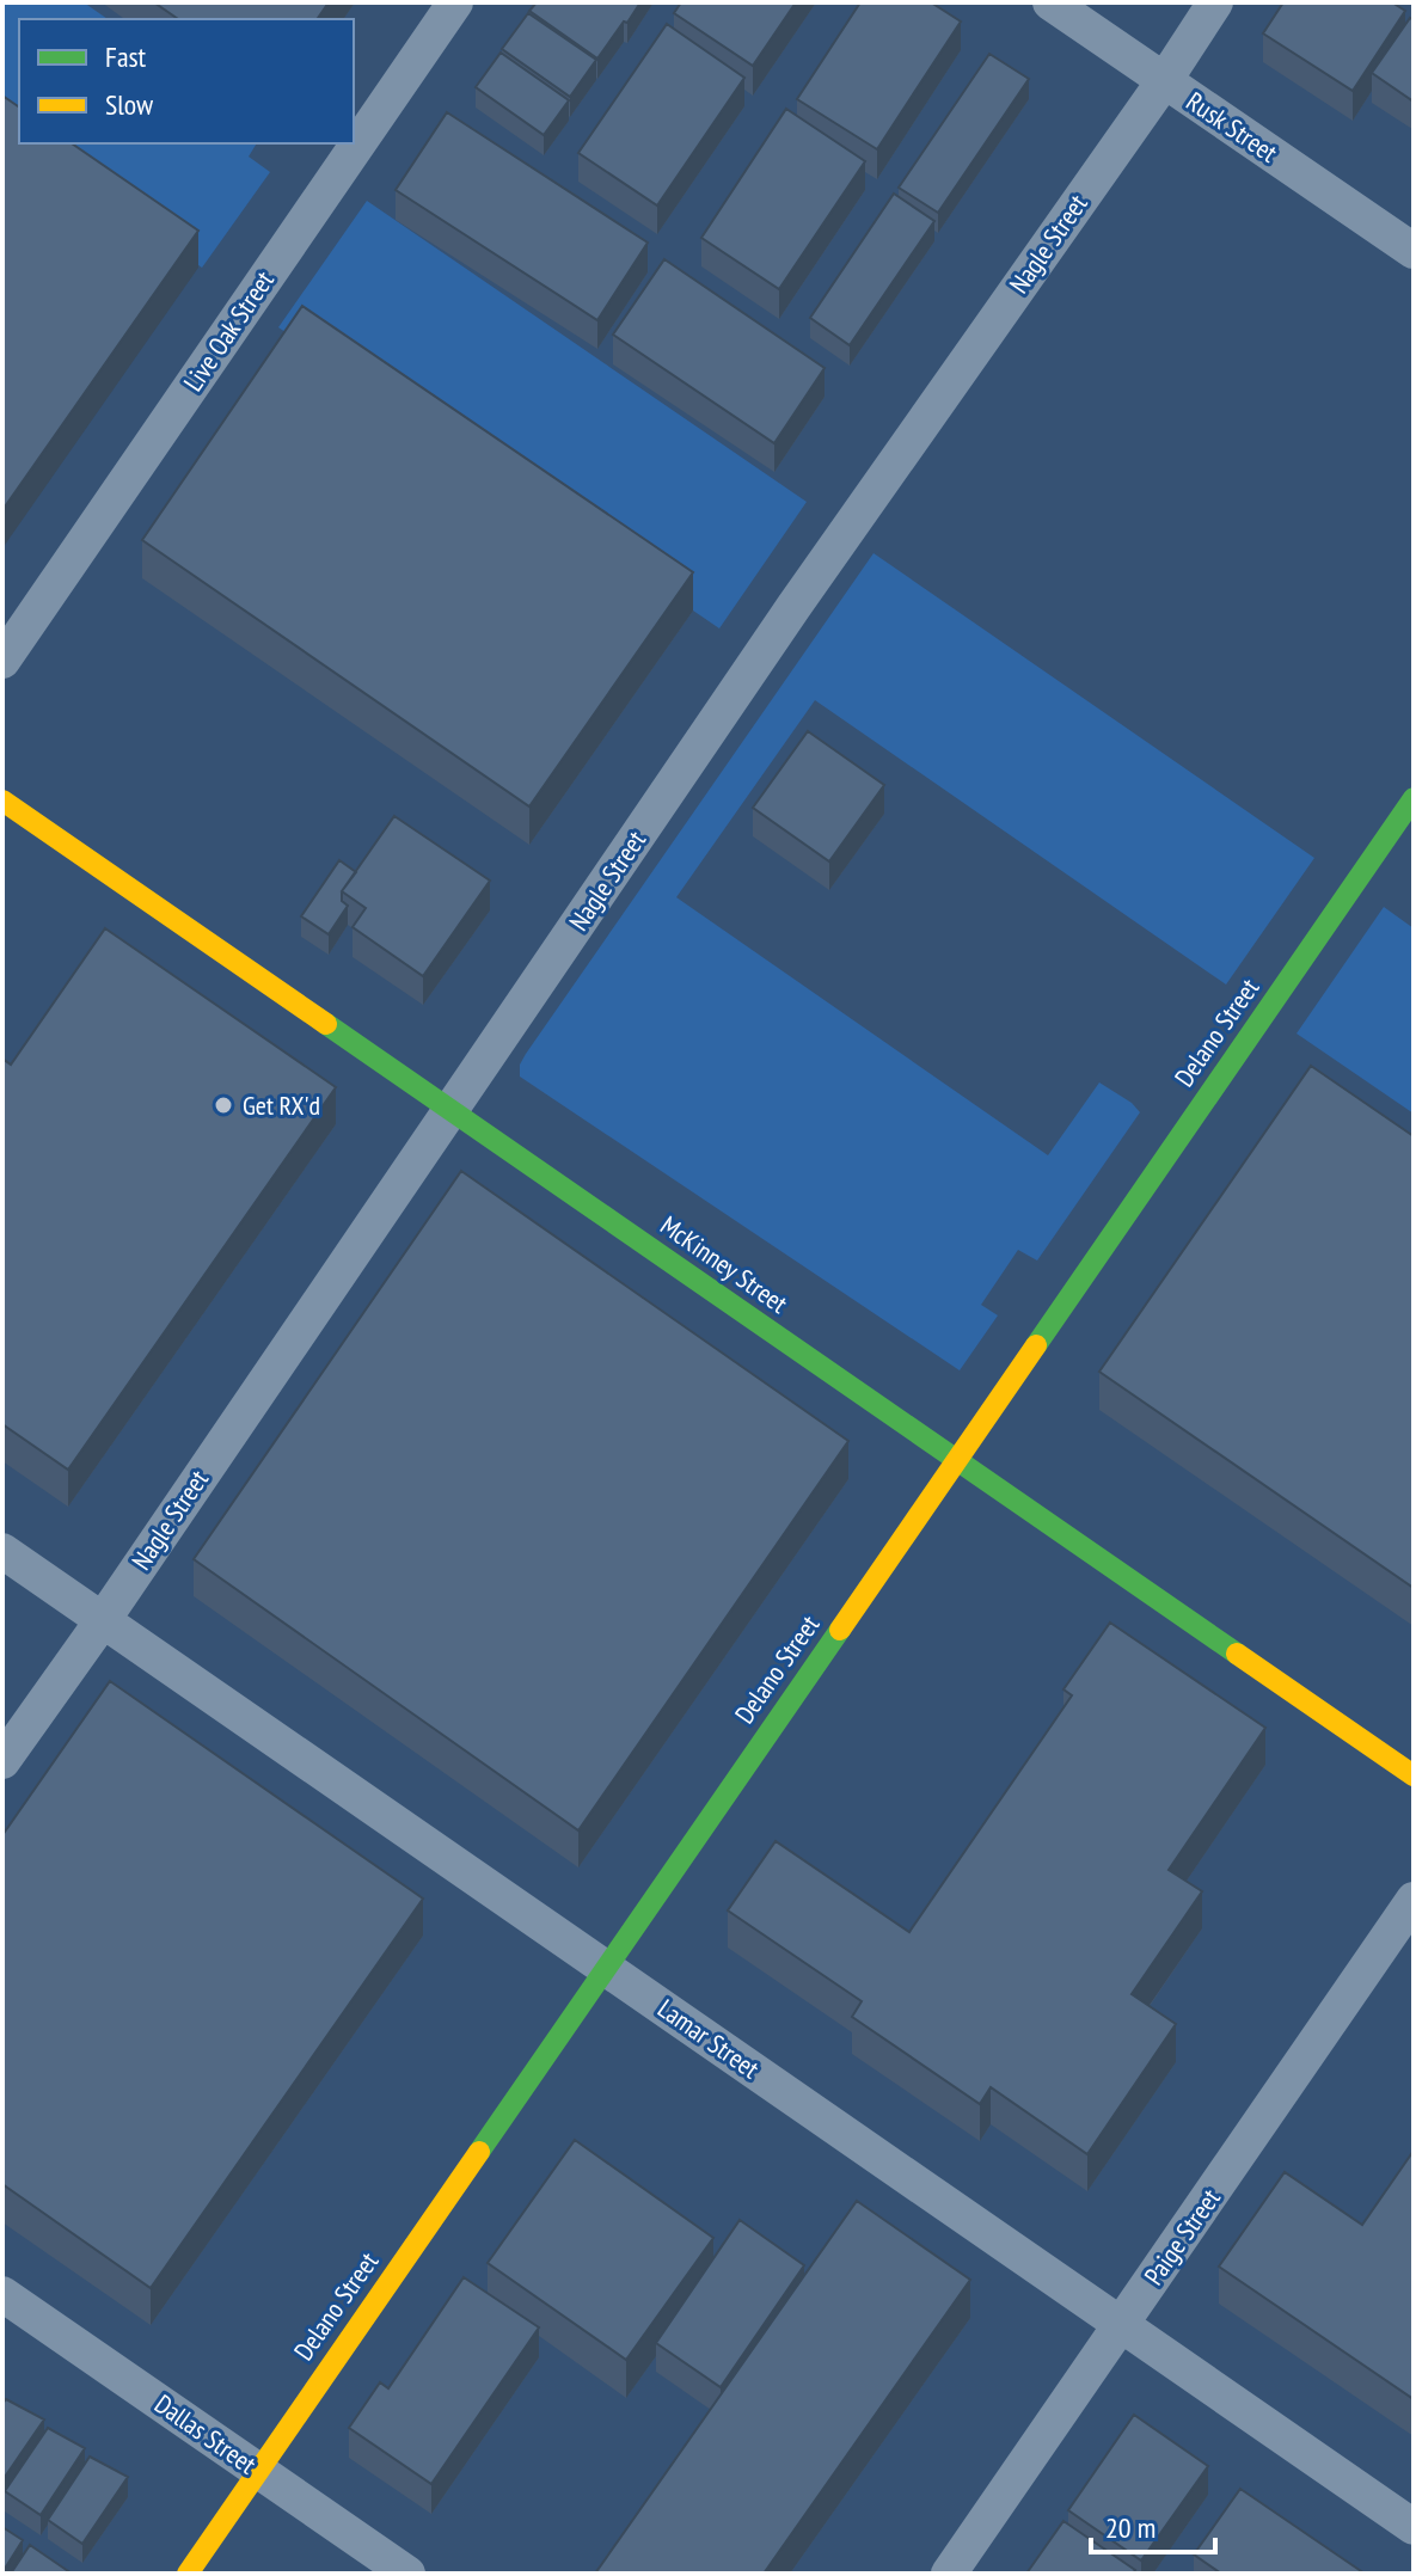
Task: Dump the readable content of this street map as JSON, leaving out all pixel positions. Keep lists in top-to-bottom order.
{
  "streets": {
    "street": [
      "Rusk Street",
      "Nagle Street",
      "Live Oak Street",
      "Delano Street",
      "McKinney Street",
      "Lamar Street",
      "Paige Street",
      "Dallas Street"
    ]
  },
  "crossings": [
    ["Rusk Street", "Nagle Street"],
    ["Nagle Street", "McKinney Street"],
    ["Nagle Street", "Lamar Street"],
    ["Delano Street", "McKinney Street"],
    ["Delano Street", "Lamar Street"],
    ["Delano Street", "Dallas Street"],
    ["Lamar Street", "Paige Street"]
  ],
  "places": ["Get RX'd"],
  "legend": ["Fast", "Slow"],
  "scale_bar": "20 m"
}
